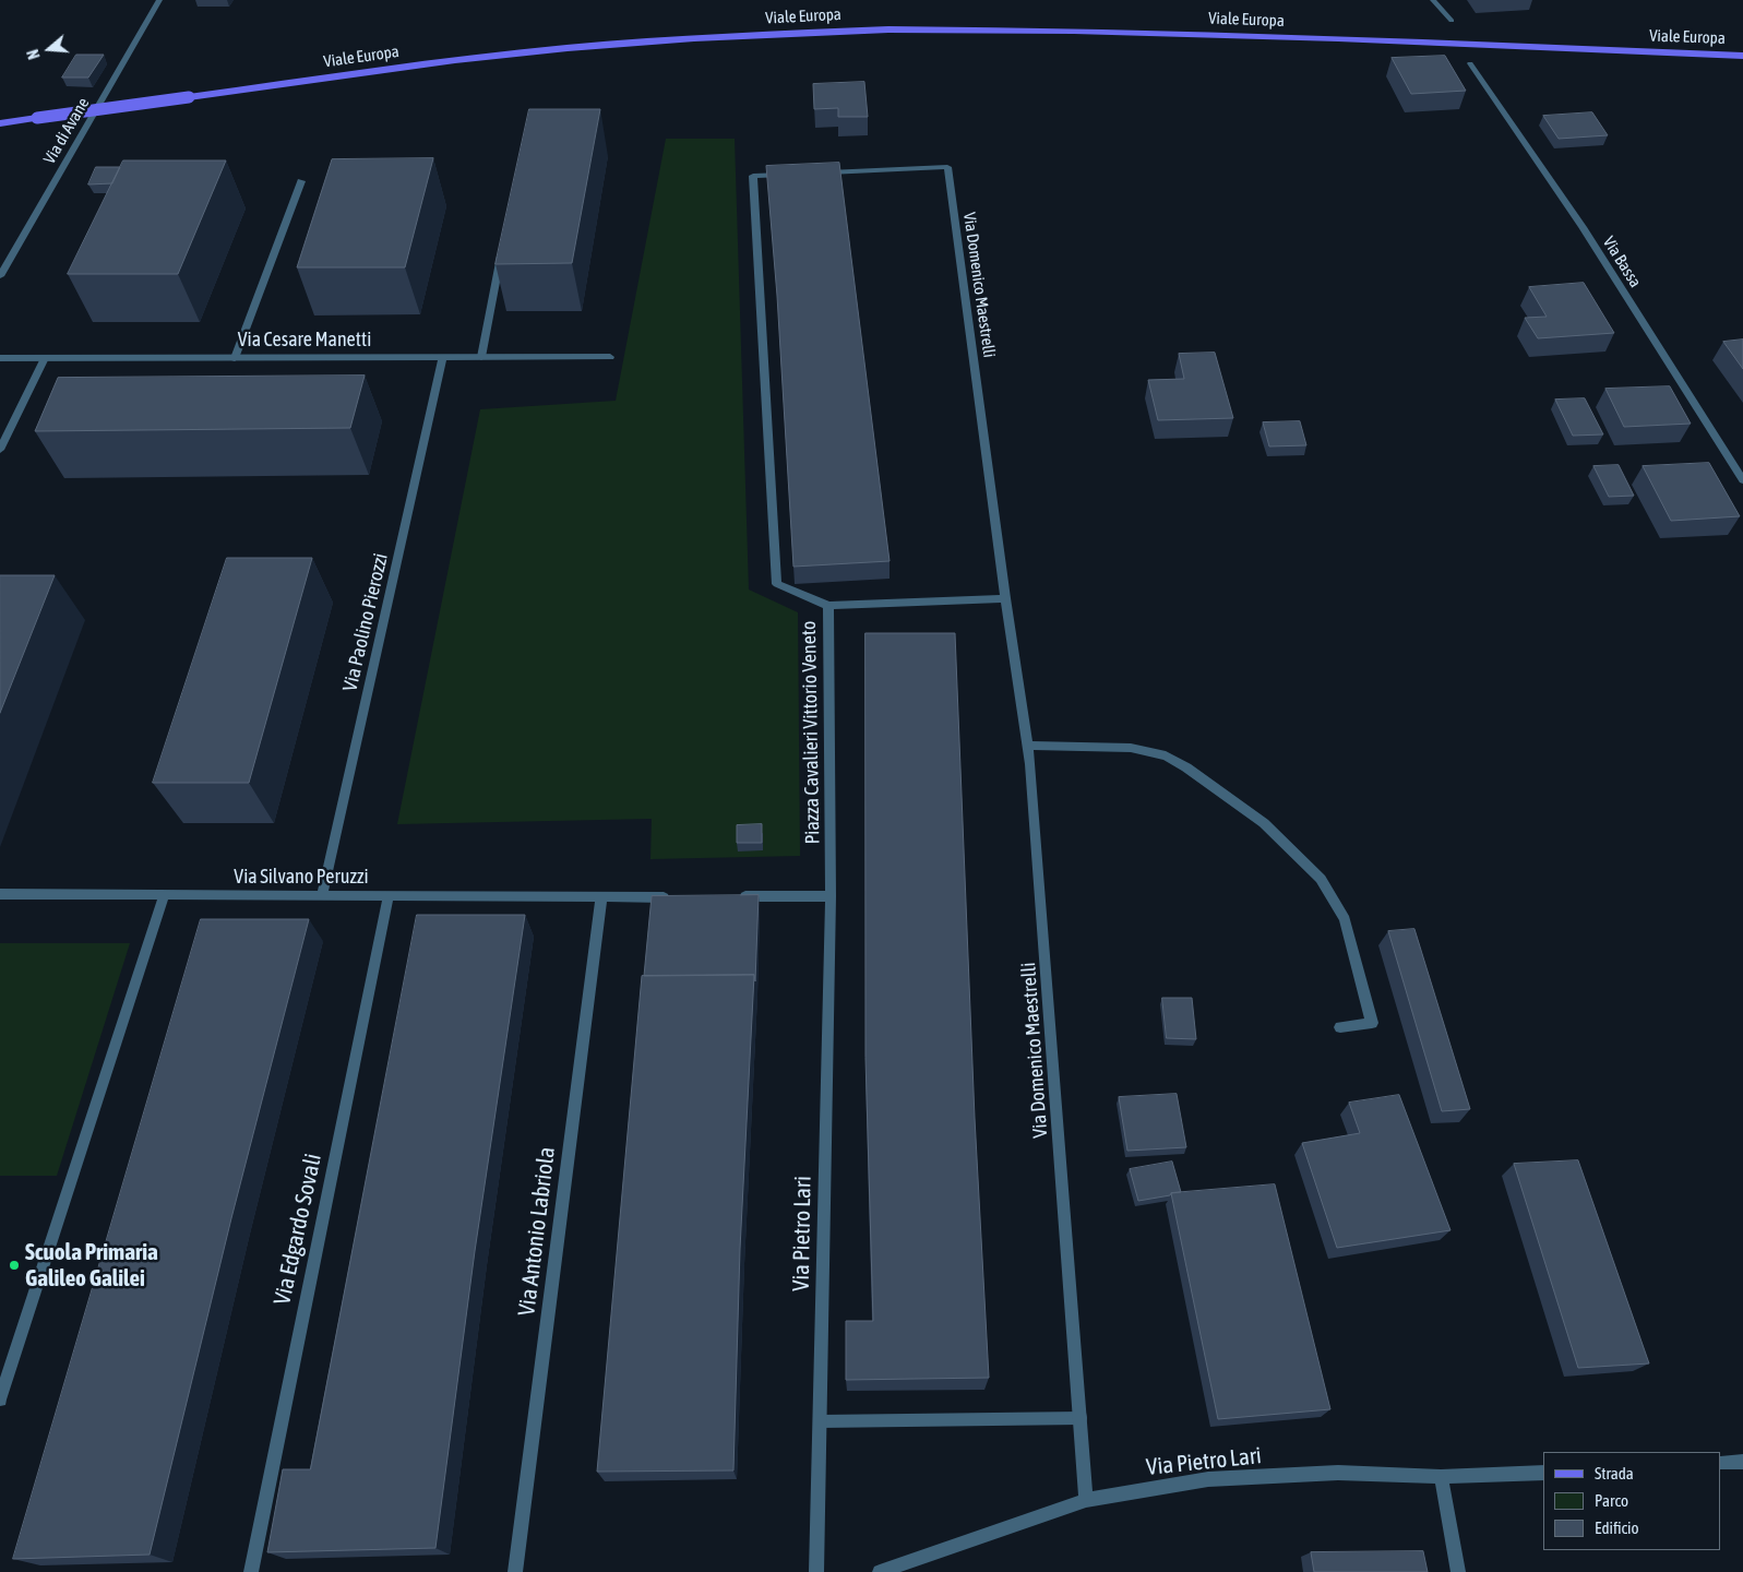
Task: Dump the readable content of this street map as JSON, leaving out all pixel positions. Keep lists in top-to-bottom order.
{
  "streets": {
    "main road": ["Viale Europa"],
    "street": [
      "Via di Avane",
      "Via Bassa",
      "Via Domenico Maestrelli",
      "Via Cesare Manetti",
      "Via Paolino Pierozzi",
      "Piazza Cavalieri Vittorio Veneto",
      "Via Silvano Peruzzi",
      "Via Edgardo Sovali",
      "Via Antonio Labriola",
      "Via Pietro Lari"
    ]
  },
  "crossings": [
    ["Via Domenico Maestrelli", "Via Pietro Lari"],
    ["Via Cesare Manetti", "Via Paolino Pierozzi"],
    ["Via Paolino Pierozzi", "Via Silvano Peruzzi"],
    ["Piazza Cavalieri Vittorio Veneto", "Via Pietro Lari"],
    ["Via Silvano Peruzzi", "Via Edgardo Sovali"],
    ["Via Silvano Peruzzi", "Via Antonio Labriola"]
  ],
  "places": ["Scuola Primaria Galileo Galilei"],
  "legend": ["Strada", "Parco", "Edificio"],
  "north": "left"
}
